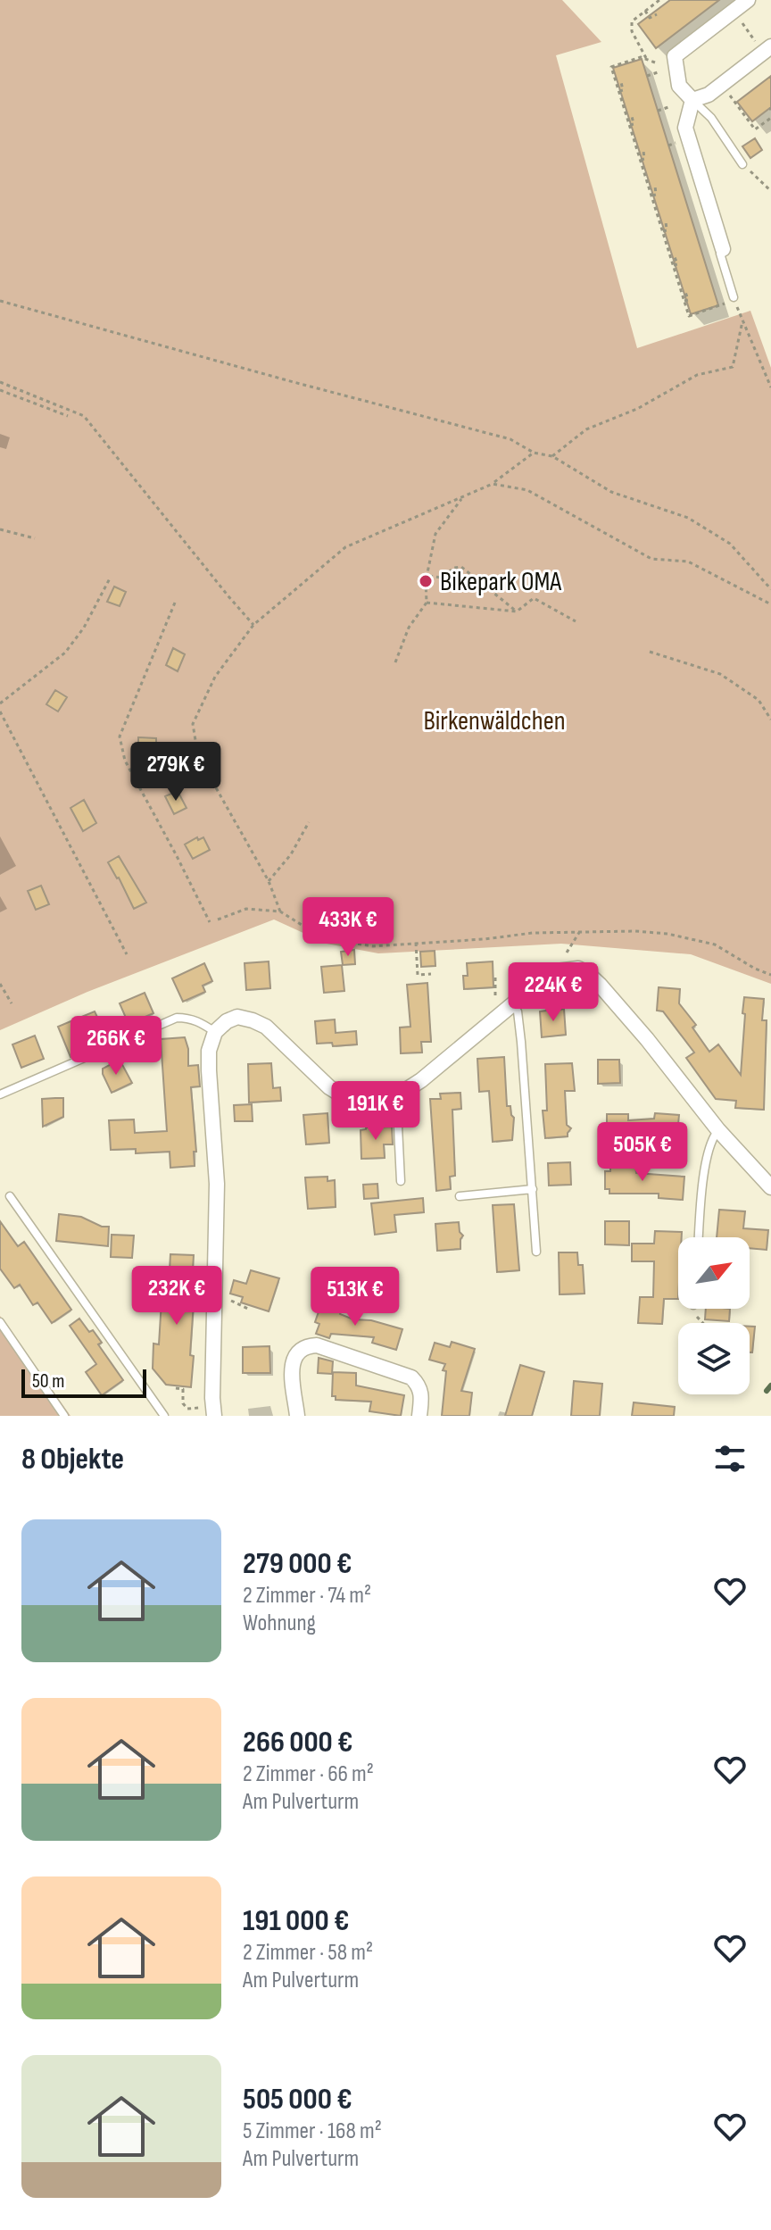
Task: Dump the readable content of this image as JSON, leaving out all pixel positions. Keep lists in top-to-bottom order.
{
  "parks": ["Birkenwäldchen"],
  "places": ["Bikepark OMA"],
  "scale_bar": "50 m",
  "north": "top right",
  "page": {
    "price": [
      "279K €",
      "433K €",
      "224K €",
      "266K €",
      "191K €",
      "505K €",
      "232K €",
      "513K €"
    ],
    "scale": "50 m",
    "heading": "8 Objekte",
    "list": [
      {
        "name": "279 000 €",
        "note": "2 Zimmer · 74 m² · Wohnung"
      },
      {
        "name": "266 000 €",
        "note": "2 Zimmer · 66 m² · Am Pulverturm"
      },
      {
        "name": "191 000 €",
        "note": "2 Zimmer · 58 m² · Am Pulverturm"
      },
      {
        "name": "505 000 €",
        "note": "5 Zimmer · 168 m² · Am Pulverturm"
      }
    ]
  }
}
